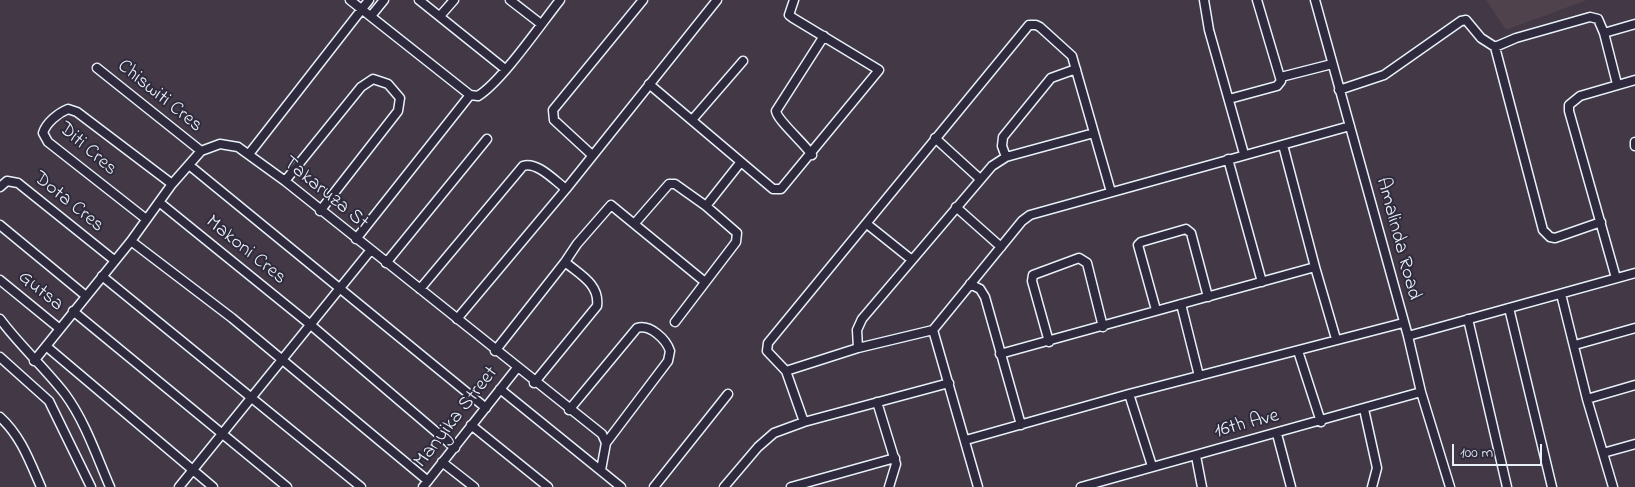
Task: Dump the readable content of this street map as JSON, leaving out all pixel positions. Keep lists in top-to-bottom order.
{
  "streets": {
    "street": [
      "Chiswiti Cres",
      "Diti Cres",
      "Takaruza St",
      "Dota Cres",
      "Amalinda Road",
      "Makoni Cres",
      "Gutsa",
      "Manyika Street",
      "16th Ave"
    ]
  },
  "crossings": [
    ["Chiswiti Cres", "Takaruza St"],
    ["Takaruza St", "Manyika Street"],
    ["Amalinda Road", "16th Ave"],
    ["Makoni Cres", "Manyika Street"]
  ],
  "scale_bar": "100 m"
}
